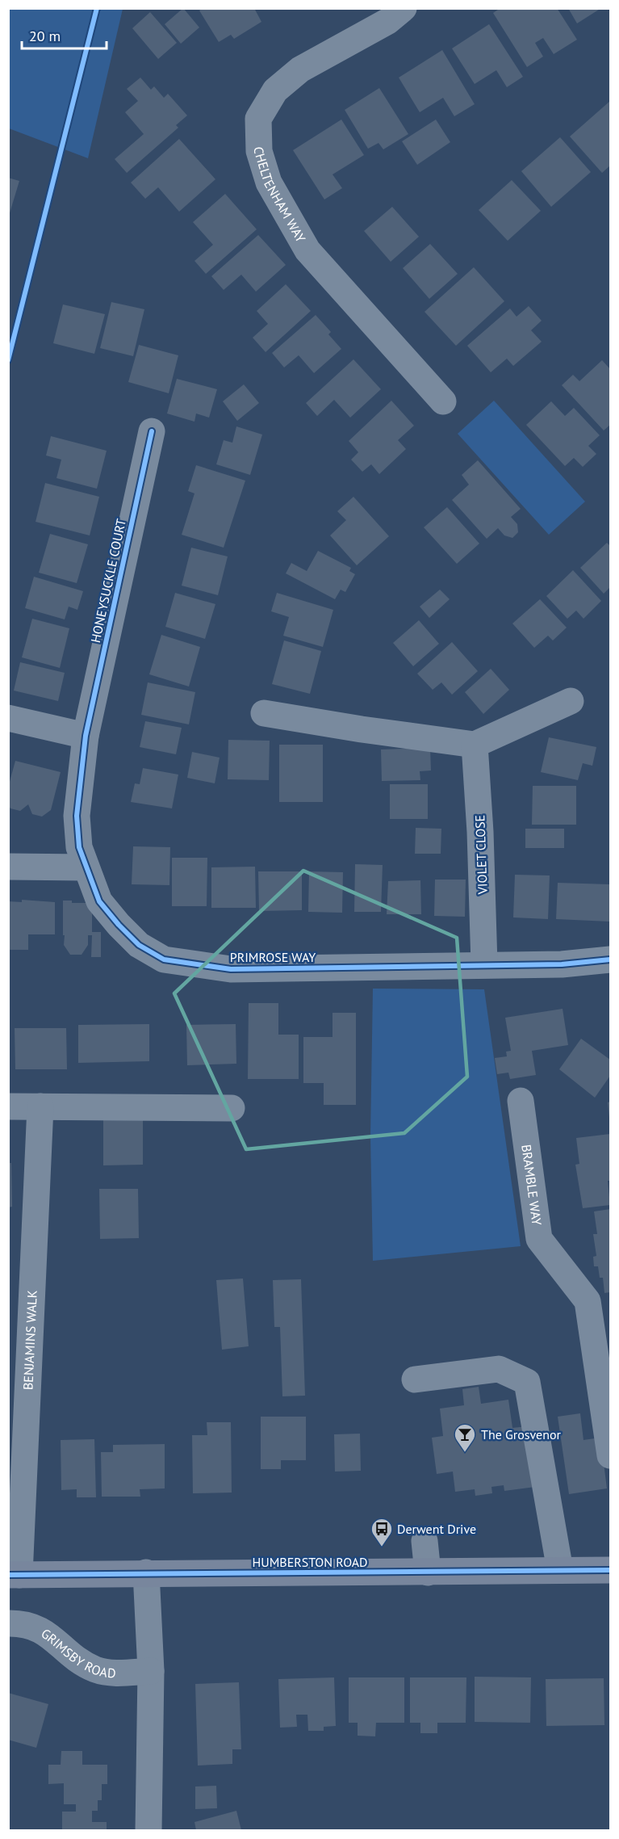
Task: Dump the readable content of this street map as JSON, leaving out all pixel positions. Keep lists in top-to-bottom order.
{
  "streets": {
    "main road": ["HUMBERSTON ROAD"],
    "street": [
      "CHELTENHAM WAY",
      "HONEYSUCKLE COURT",
      "VIOLET CLOSE",
      "PRIMROSE WAY",
      "BRAMBLE WAY",
      "BENJAMINS WALK",
      "GRIMSBY ROAD"
    ]
  },
  "crossings": [
    ["HONEYSUCKLE COURT", "PRIMROSE WAY"],
    ["VIOLET CLOSE", "PRIMROSE WAY"],
    ["BENJAMINS WALK", "HUMBERSTON ROAD"]
  ],
  "places": {
    "bar": ["The Grosvenor"],
    "bus stop": ["Derwent Drive"]
  },
  "scale_bar": "20 m"
}
